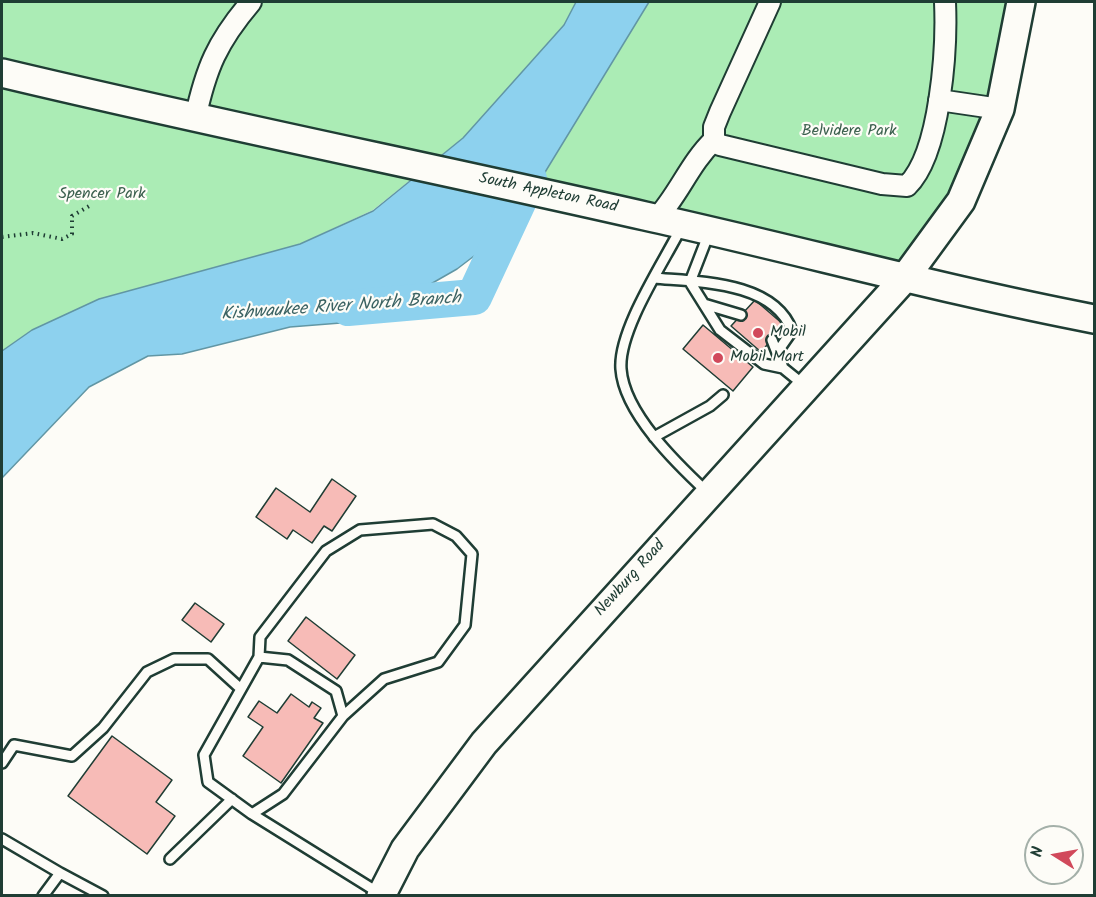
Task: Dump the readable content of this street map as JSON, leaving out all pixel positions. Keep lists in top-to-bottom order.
{
  "streets": {
    "main road": ["South Appleton Road", "Newburg Road"]
  },
  "crossings": [
    ["South Appleton Road", "Newburg Road"]
  ],
  "water": ["Kishwaukee River North Branch"],
  "parks": ["Belvidere Park", "Spencer Park"],
  "places": ["Mobil", "Mobil Mart"],
  "north": "left"
}
